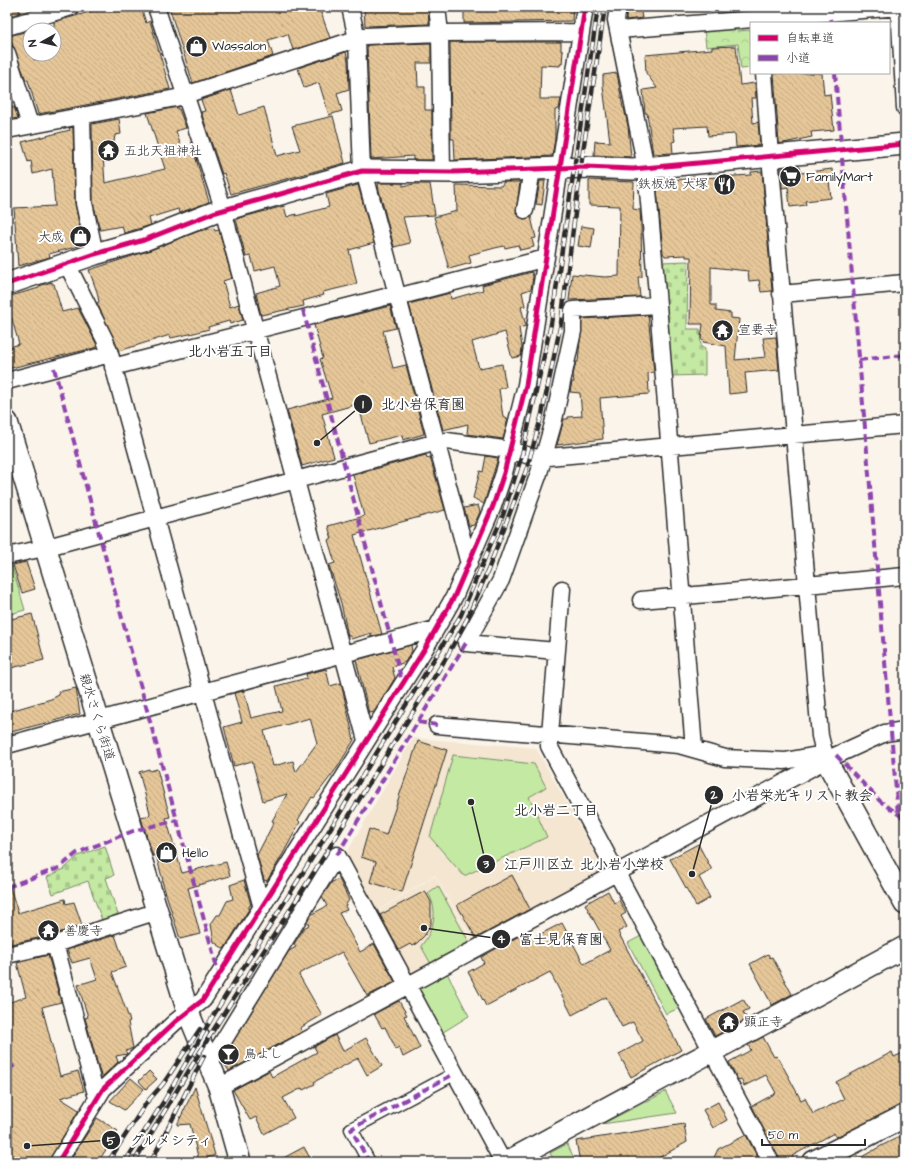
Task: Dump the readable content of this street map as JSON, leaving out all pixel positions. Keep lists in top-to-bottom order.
{
  "streets": {
    "street": ["親水さくら街道"]
  },
  "districts": ["北小岩五丁目", "北小岩二丁目"],
  "places": {
    "shop": ["Wassalon", "大成", "Hello"],
    "temple": [
      "五北天祖神社",
      "宣要寺",
      "善慶寺",
      "顕正寺"
    ],
    "supermarket": ["FamilyMart"],
    "restaurant": ["鉄板焼 大塚"],
    "other": [
      "北小岩保育園",
      "江戸川区立 北小岩小学校",
      "小岩栄光キリスト教会",
      "富士見保育園",
      "グルメシティ"
    ],
    "bar": ["鳥よし"]
  },
  "legend": ["自転車道", "小道"],
  "scale_bar": "50 m",
  "north": "left"
}
